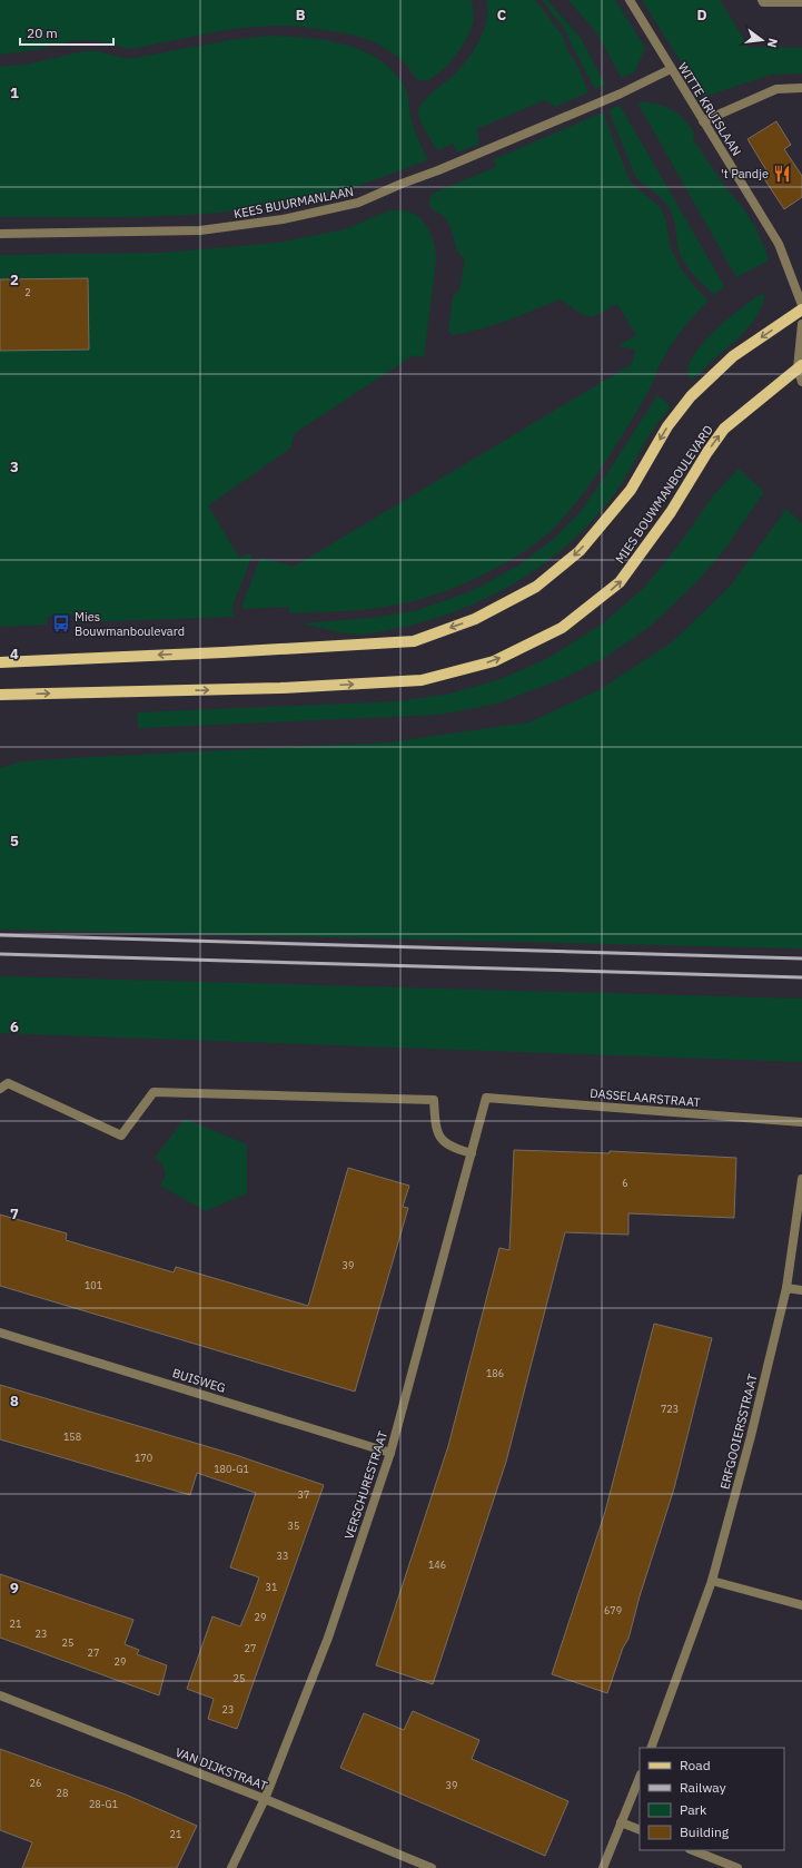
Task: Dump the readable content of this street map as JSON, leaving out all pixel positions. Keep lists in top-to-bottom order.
{
  "streets": {
    "main road": ["MIES BOUWMANBOULEVARD"],
    "street": [
      "WITTE KRUISLAAN",
      "KEES BUURMANLAAN",
      "DASSELAARSTRAAT",
      "BUISWEG",
      "ERFGOOIERSSTRAAT",
      "VERSCHURESTRAAT",
      "VAN DIJKSTRAAT"
    ]
  },
  "crossings": [
    ["WITTE KRUISLAAN", "KEES BUURMANLAAN"],
    ["DASSELAARSTRAAT", "VERSCHURESTRAAT"],
    ["BUISWEG", "VERSCHURESTRAAT"],
    ["VERSCHURESTRAAT", "VAN DIJKSTRAAT"]
  ],
  "places": {
    "restaurant": ["'t Pandje"],
    "bus stop": ["Mies Bouwmanboulevard"]
  },
  "house_numbers": [
    "2",
    "6",
    "39",
    "101",
    "186",
    "723",
    "158",
    "170",
    "180-G1",
    "37",
    "35",
    "33",
    "146",
    "31",
    "679",
    "29",
    "21",
    "23",
    "25",
    "27",
    "27",
    "29",
    "25",
    "23",
    "26",
    "39",
    "28",
    "28-G1",
    "21"
  ],
  "legend": [
    "Road",
    "Railway",
    "Park",
    "Building"
  ],
  "scale_bar": "20 m",
  "north": "right",
  "grid": {
    "columns": ["B", "C", "D"],
    "rows": [
      "1",
      "2",
      "3",
      "4",
      "5",
      "6",
      "7",
      "8",
      "9"
    ]
  }
}
